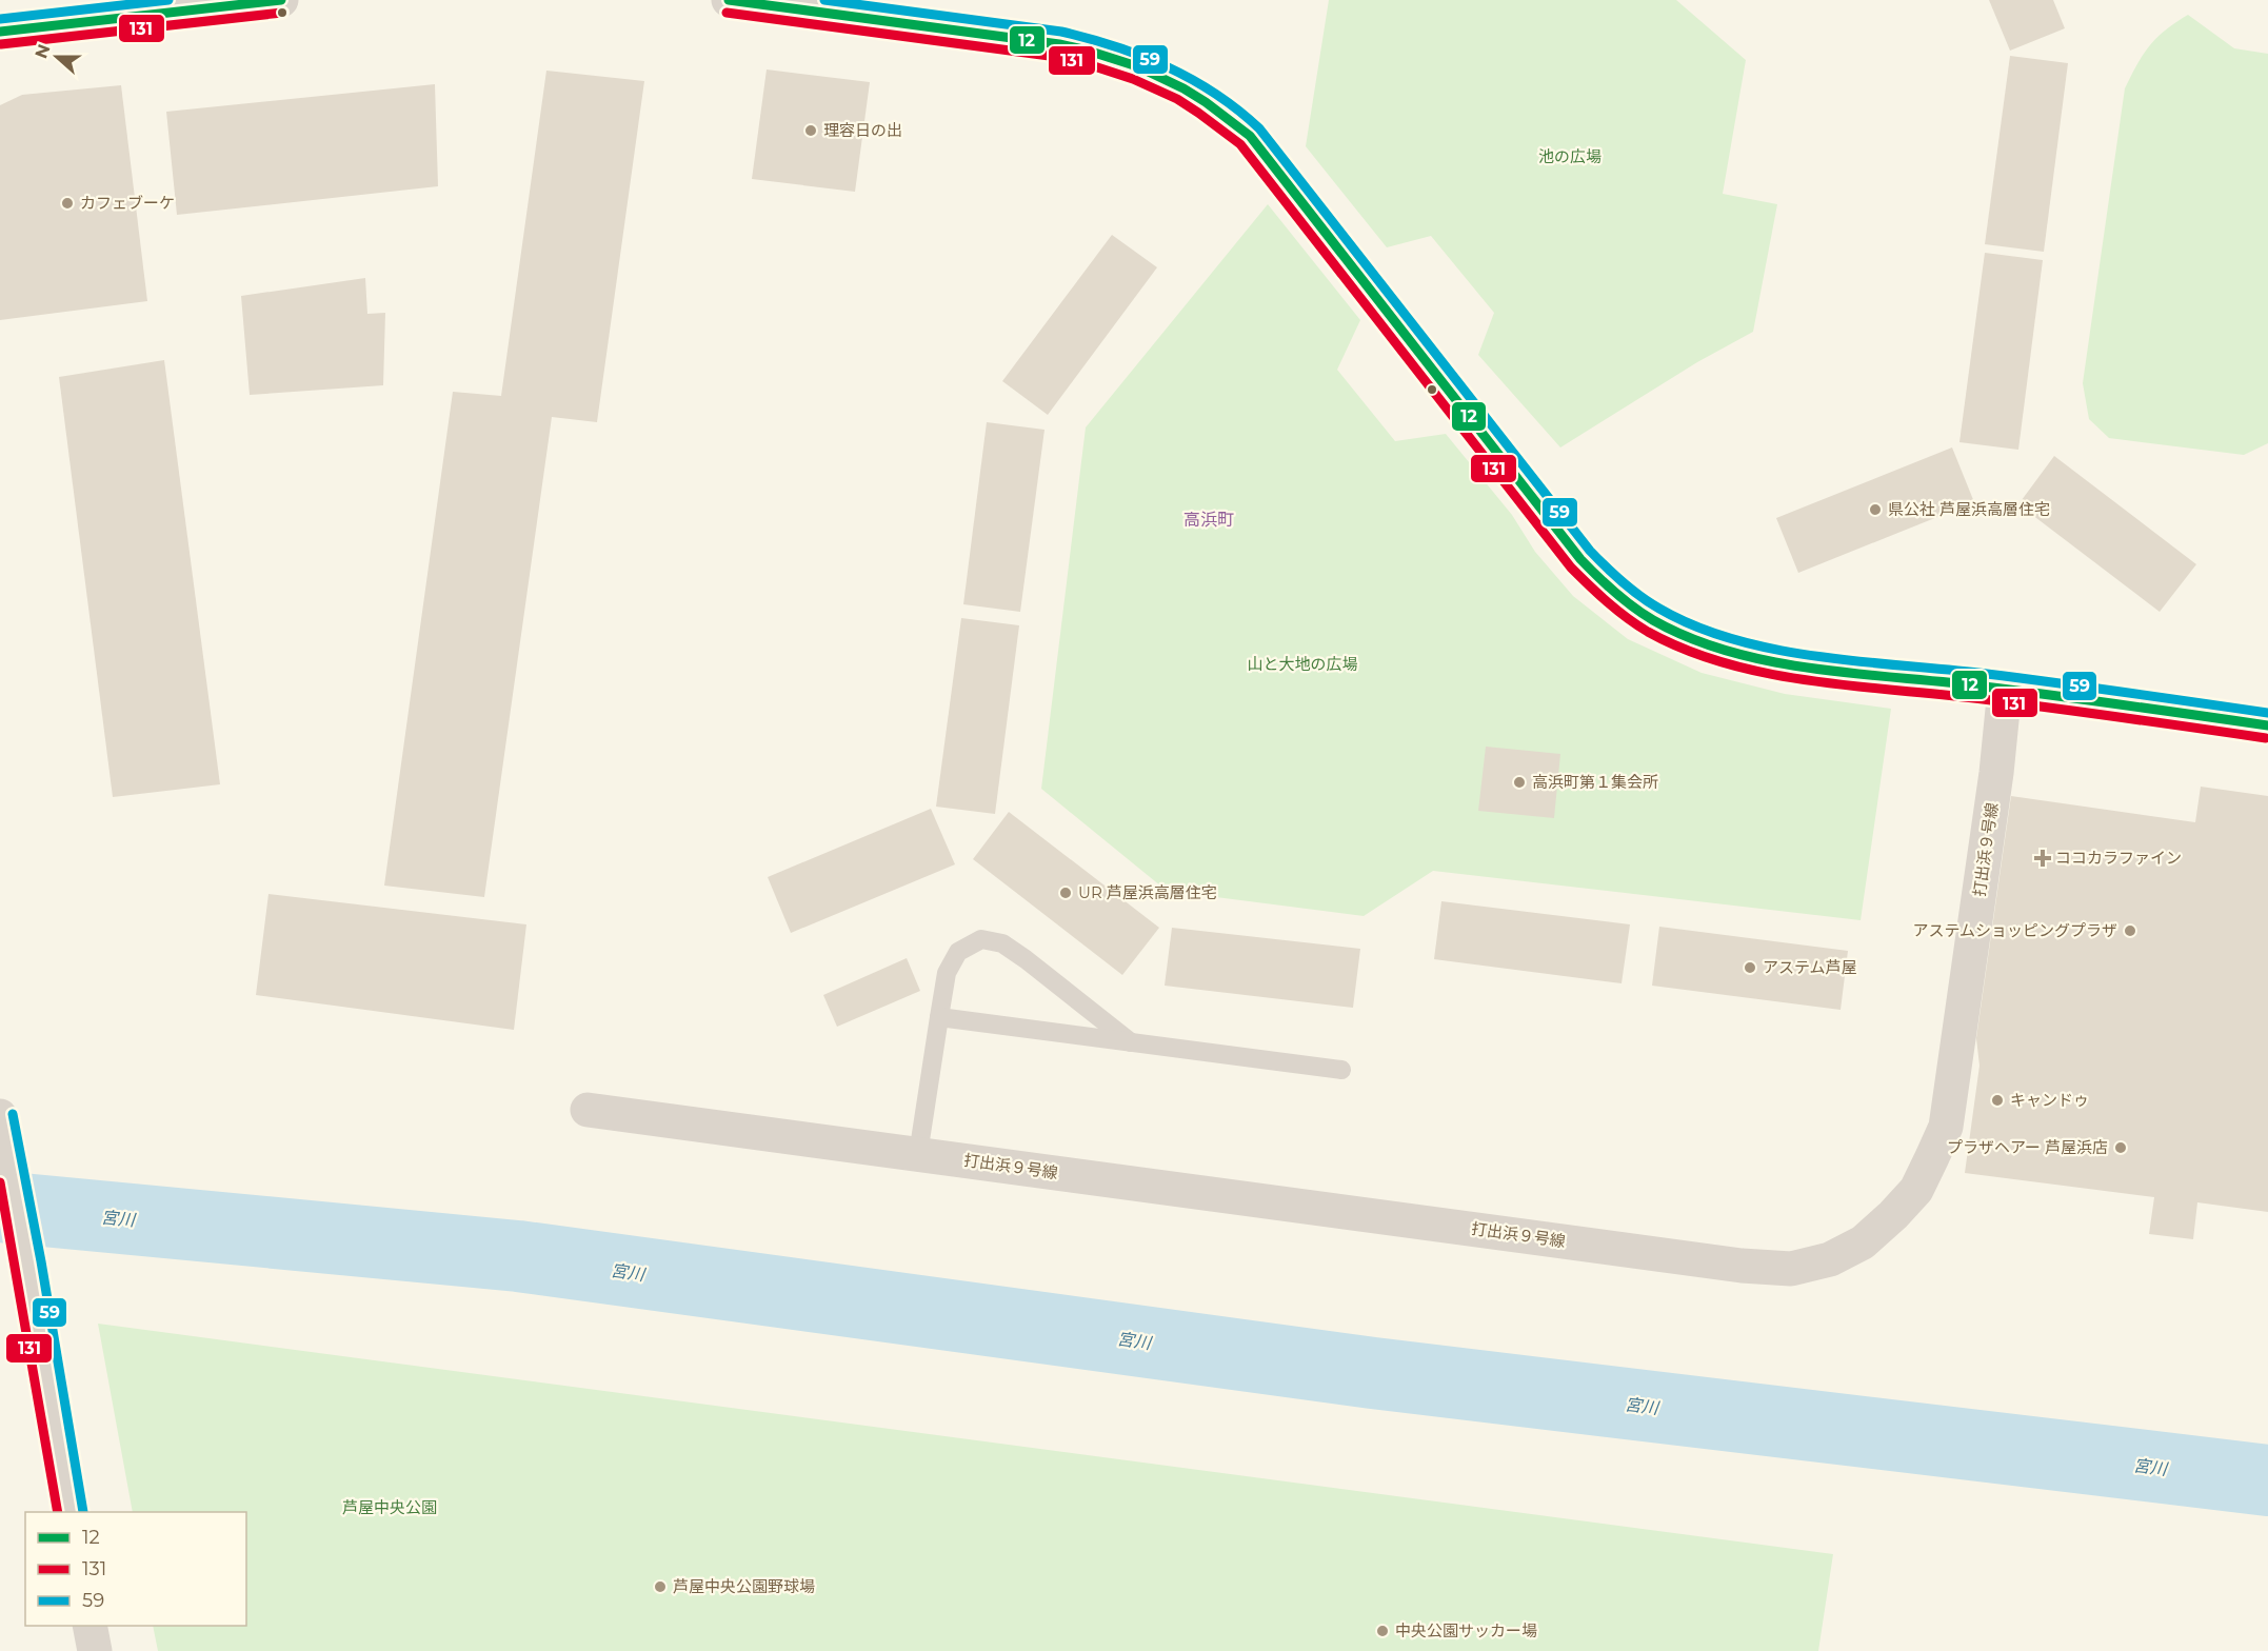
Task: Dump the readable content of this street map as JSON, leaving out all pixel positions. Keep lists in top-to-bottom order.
{
  "streets": {
    "street": ["打出浜９号線"]
  },
  "districts": ["高浜町"],
  "water": ["宮川"],
  "parks": ["池の広場", "山と大地の広場", "芦屋中央公園"],
  "places": {
    "other": [
      "理容日の出",
      "カフェブーケ",
      "県公社 芦屋浜高層住宅",
      "高浜町第１集会所",
      "UR 芦屋浜高層住宅",
      "アステムショッピングプラザ",
      "アステム芦屋",
      "キャンドゥ",
      "プラザヘアー 芦屋浜店",
      "芦屋中央公園野球場",
      "中央公園サッカー場"
    ],
    "health": ["ココカラファイン"]
  },
  "lines": ["transit line 12", "transit line 59", "transit line 131"],
  "legend": ["12", "131", "59"],
  "north": "left"
}
